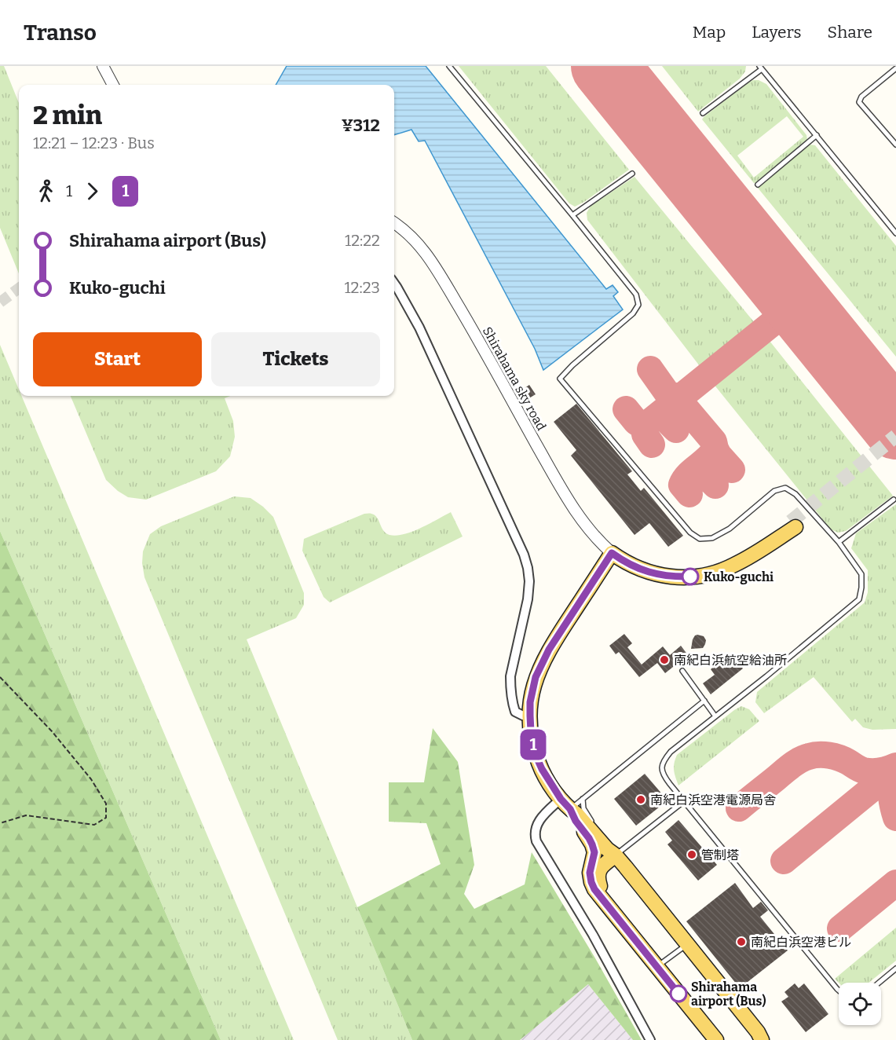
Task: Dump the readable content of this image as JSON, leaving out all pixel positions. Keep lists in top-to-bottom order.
{
  "streets": {
    "street": ["Shirahama sky road"]
  },
  "places": [
    "Kuko-guchi",
    "南紀白浜航空給油所",
    "南紀白浜空港電源局舎",
    "管制塔",
    "南紀白浜空港ビル",
    "Shirahama airport (Bus)"
  ],
  "lines": ["bus line 1"],
  "page": {
    "header": "Transo",
    "nav": ["Map", "Layers", "Share"],
    "on_map": "1",
    "heading": ["2 min", "12:21 – 12:23 · Bus", "¥312"],
    "legs": ["1", "1"],
    "list": [
      {
        "name": "Shirahama airport (Bus)",
        "value": "12:22"
      },
      {
        "name": "Kuko-guchi",
        "value": "12:23"
      }
    ],
    "buttons": ["Start", "Tickets"]
  }
}
